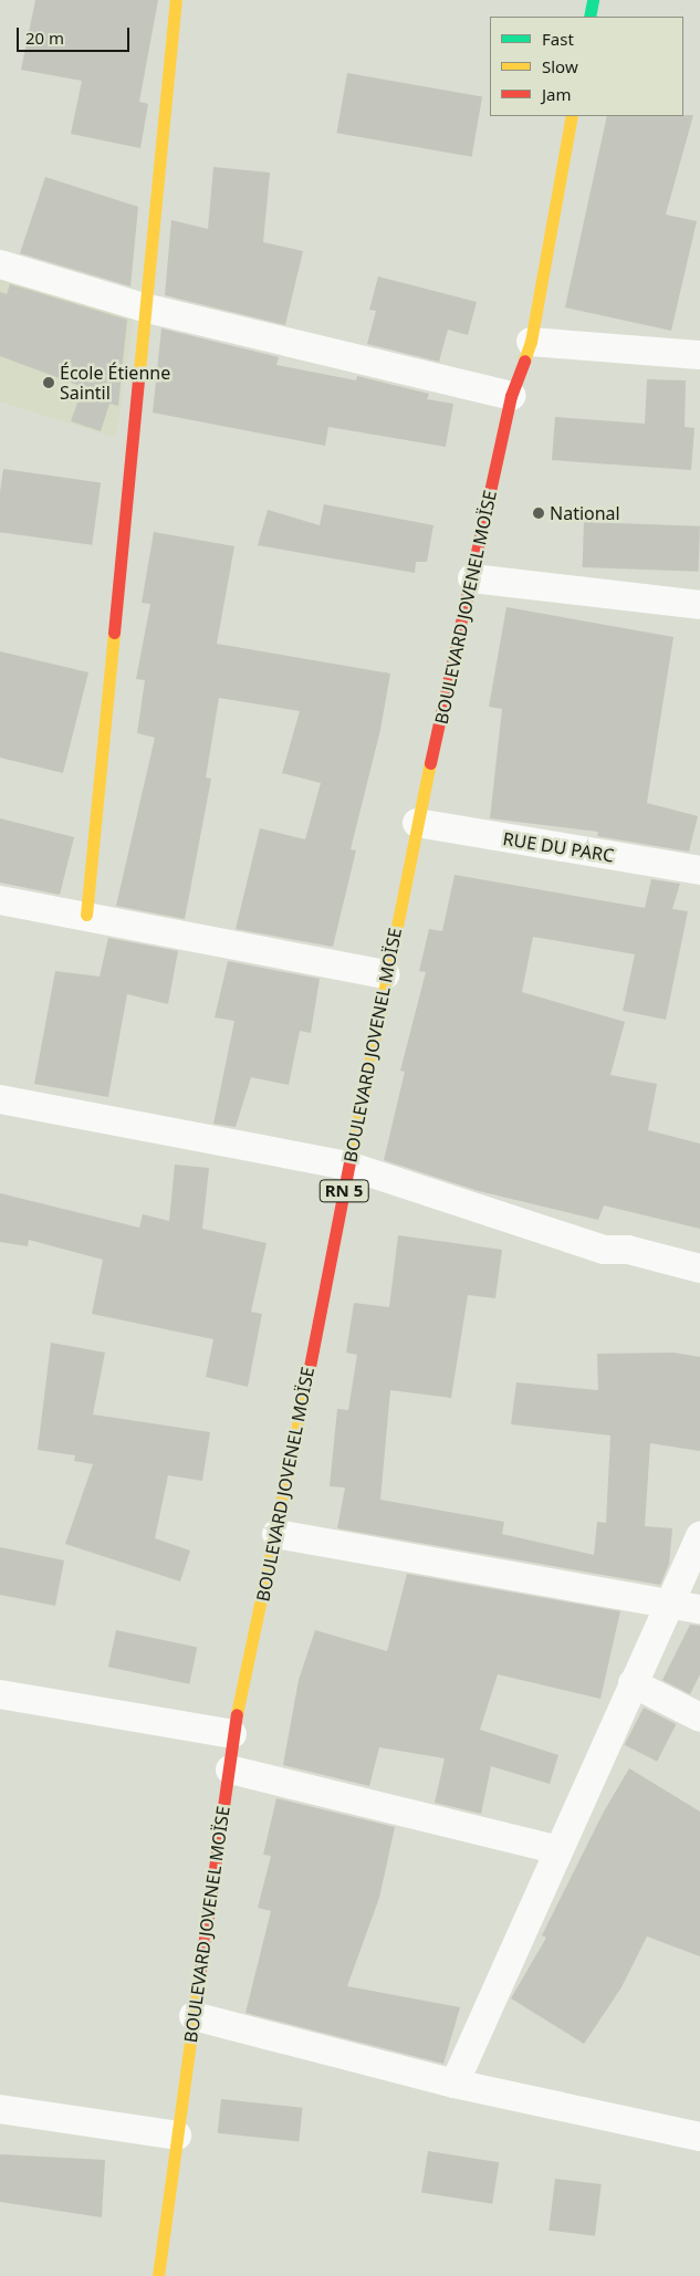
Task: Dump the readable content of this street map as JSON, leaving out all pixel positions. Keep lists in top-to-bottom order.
{
  "streets": {
    "main road": ["BOULEVARD JOVENEL MOÏSE", "RN 5"],
    "street": ["RUE DU PARC"]
  },
  "crossings": [
    ["BOULEVARD JOVENEL MOÏSE", "RUE DU PARC"]
  ],
  "places": ["École Étienne Saintil", "National"],
  "legend": ["Fast", "Slow", "Jam"],
  "scale_bar": "20 m"
}
